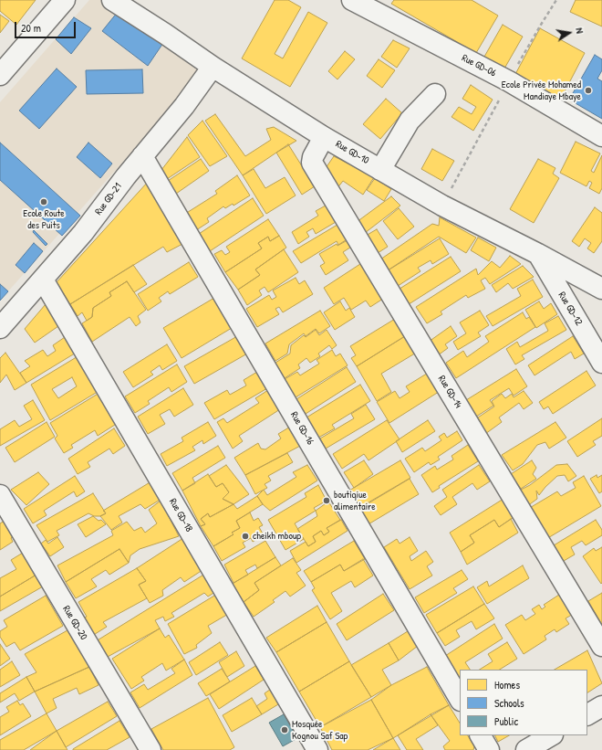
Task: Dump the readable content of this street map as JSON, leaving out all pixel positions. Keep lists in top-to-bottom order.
{
  "streets": {
    "street": [
      "Rue GD-06",
      "Rue GD-10",
      "Rue GD-21",
      "Rue GD-12",
      "Rue GD-14",
      "Rue GD-16",
      "Rue GD-18",
      "Rue GD-20"
    ]
  },
  "crossings": [
    ["Rue GD-10", "Rue GD-21"],
    ["Rue GD-10", "Rue GD-12"],
    ["Rue GD-10", "Rue GD-14"],
    ["Rue GD-21", "Rue GD-16"],
    ["Rue GD-21", "Rue GD-18"]
  ],
  "places": [
    "Ecole Privée Mohamed Mandiaye Mbaye",
    "Ecole Route des Puits",
    "boutiqiue alimentaire",
    "cheikh mboup",
    "Mosquée Kognou Saf Sap"
  ],
  "legend": ["Homes", "Schools", "Public"],
  "scale_bar": "20 m",
  "north": "right"
}
